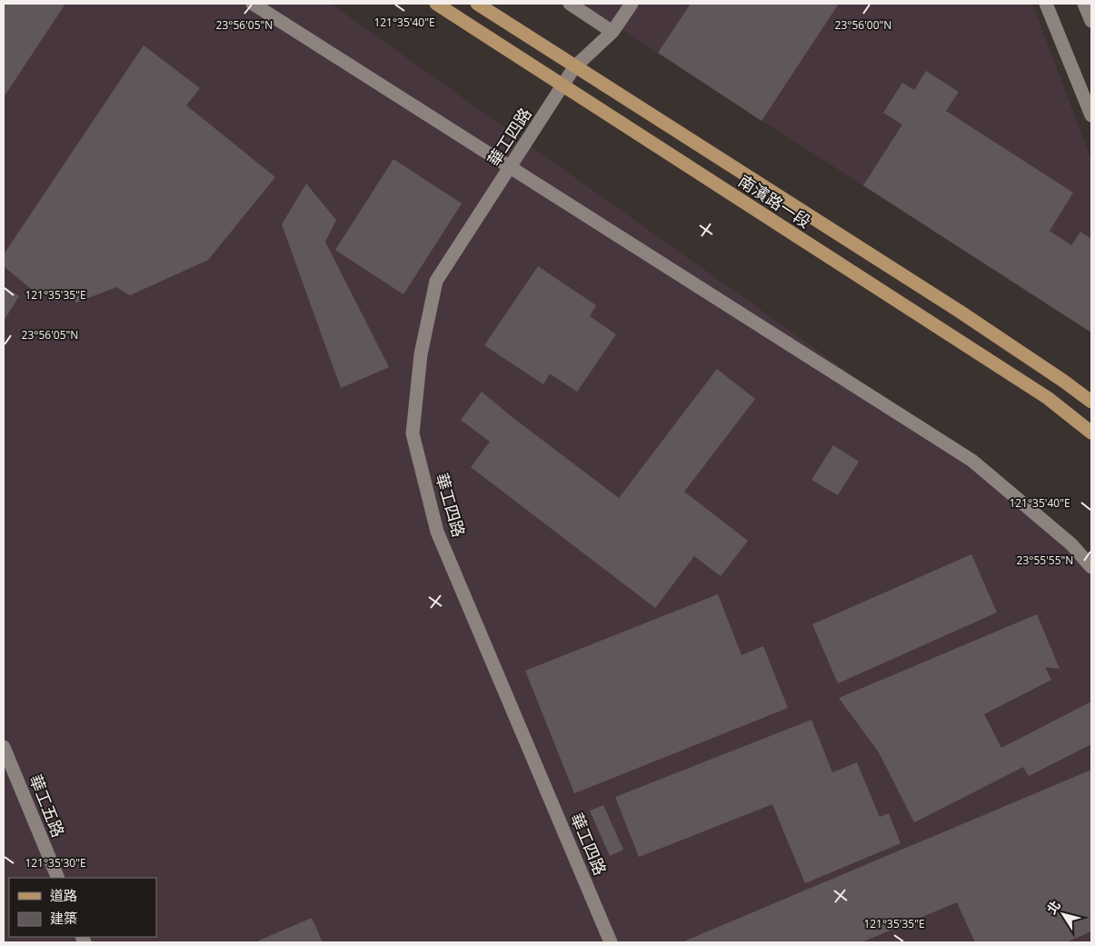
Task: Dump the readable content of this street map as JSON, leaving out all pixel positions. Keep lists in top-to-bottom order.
{
  "streets": {
    "main road": ["南濱路一段"],
    "street": ["華工四路", "華工五路"]
  },
  "crossings": [
    ["華工四路", "南濱路一段"]
  ],
  "legend": ["道路", "建築"],
  "north": "top left",
  "coordinates": [
    "121°35'40\"E",
    "23°56'05\"N",
    "23°56'00\"N",
    "121°35'35\"E",
    "23°55'55\"N",
    "121°35'30\"E"
  ]
}
